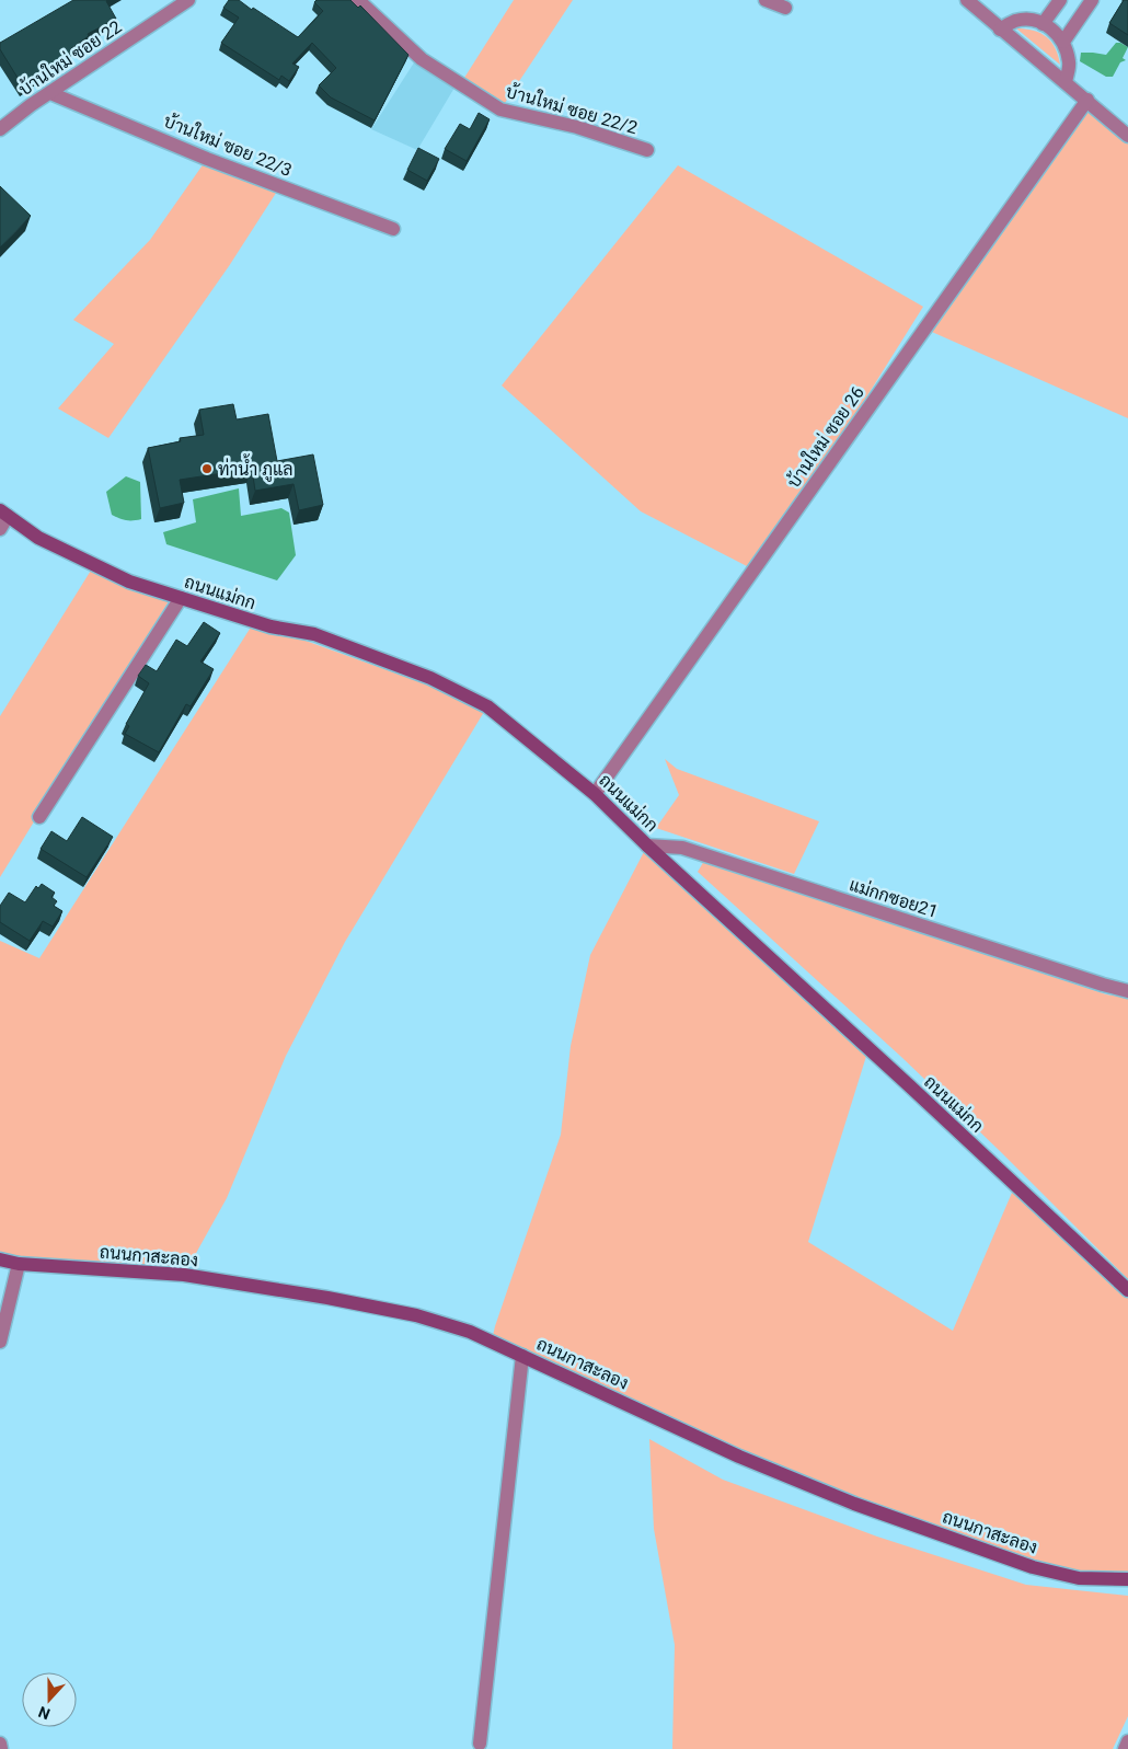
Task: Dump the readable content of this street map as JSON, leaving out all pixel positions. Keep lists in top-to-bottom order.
{
  "streets": {
    "street": [
      "บ้านใหม่ ซอย 22",
      "บ้านใหม่ ซอย 22/2",
      "บ้านใหม่ ซอย 22/3",
      "บ้านใหม่ ซอย 26",
      "ถนนแม่กก",
      "แม่กกซอย21",
      "ถนนกาสะลอง"
    ]
  },
  "crossings": [
    ["บ้านใหม่ ซอย 22", "บ้านใหม่ ซอย 22/3"],
    ["บ้านใหม่ ซอย 26", "ถนนแม่กก"],
    ["ถนนแม่กก", "แม่กกซอย21"]
  ],
  "places": ["ท่าน้ำ ภูแล"],
  "north": "bottom"
}
